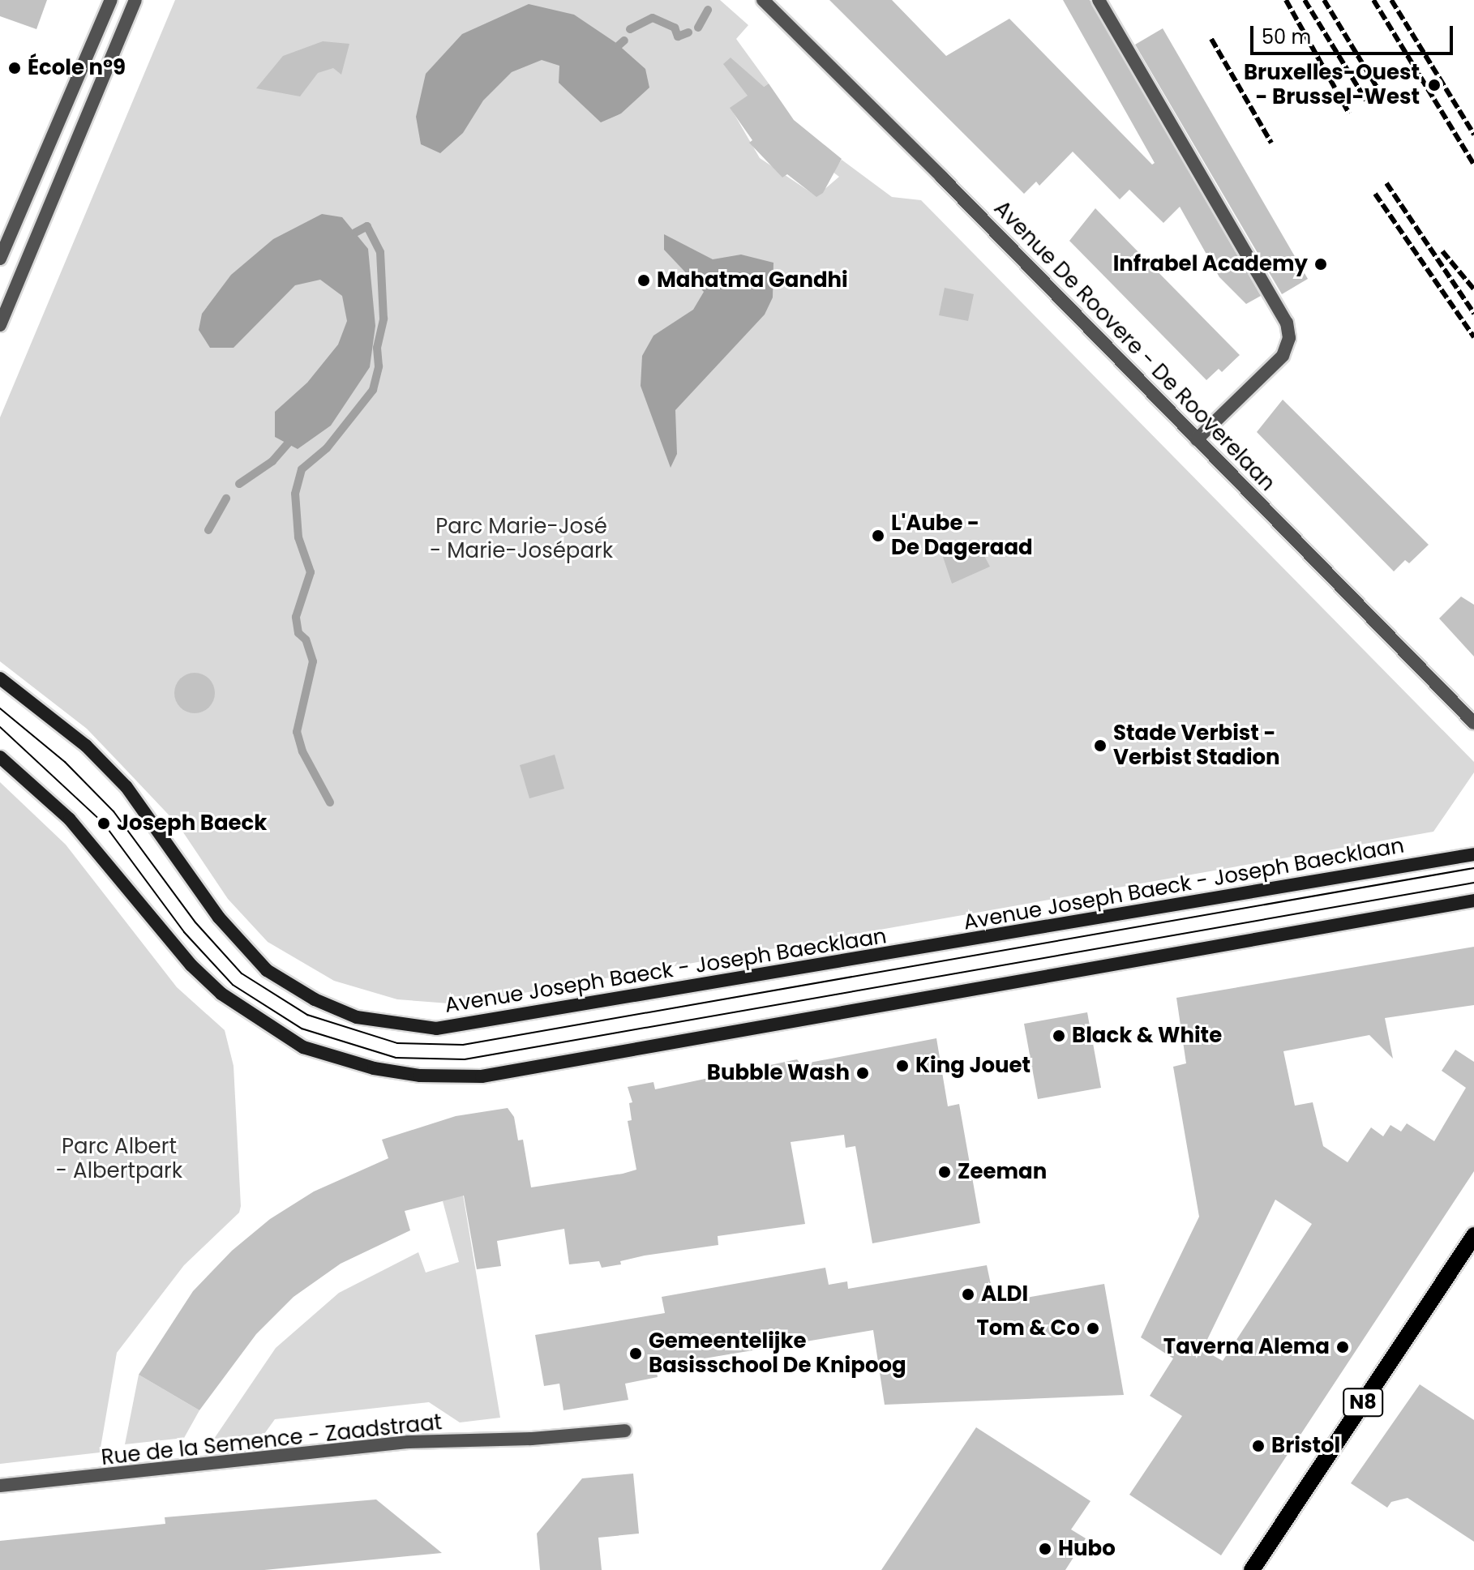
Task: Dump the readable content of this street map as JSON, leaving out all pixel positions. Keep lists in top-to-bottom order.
{
  "streets": {
    "main road": ["N8"],
    "street": ["Avenue De Roovere - De Rooverelaan", "Avenue Joseph Baeck - Joseph Baecklaan", "Rue de la Semence - Zaadstraat"]
  },
  "parks": ["Parc Marie-José - Marie-Josépark", "Parc Albert - Albertpark"],
  "places": [
    "École n°9",
    "Bruxelles-Ouest - Brussel-West",
    "Infrabel Academy",
    "Mahatma Gandhi",
    "L'Aube - De Dageraad",
    "Stade Verbist - Verbist Stadion",
    "Joseph Baeck",
    "Black & White",
    "King Jouet",
    "Bubble Wash",
    "Zeeman",
    "ALDI",
    "Tom & Co",
    "Taverna Alema",
    "Gemeentelijke Basisschool De Knipoog",
    "Bristol",
    "Hubo"
  ],
  "scale_bar": "50 m"
}
